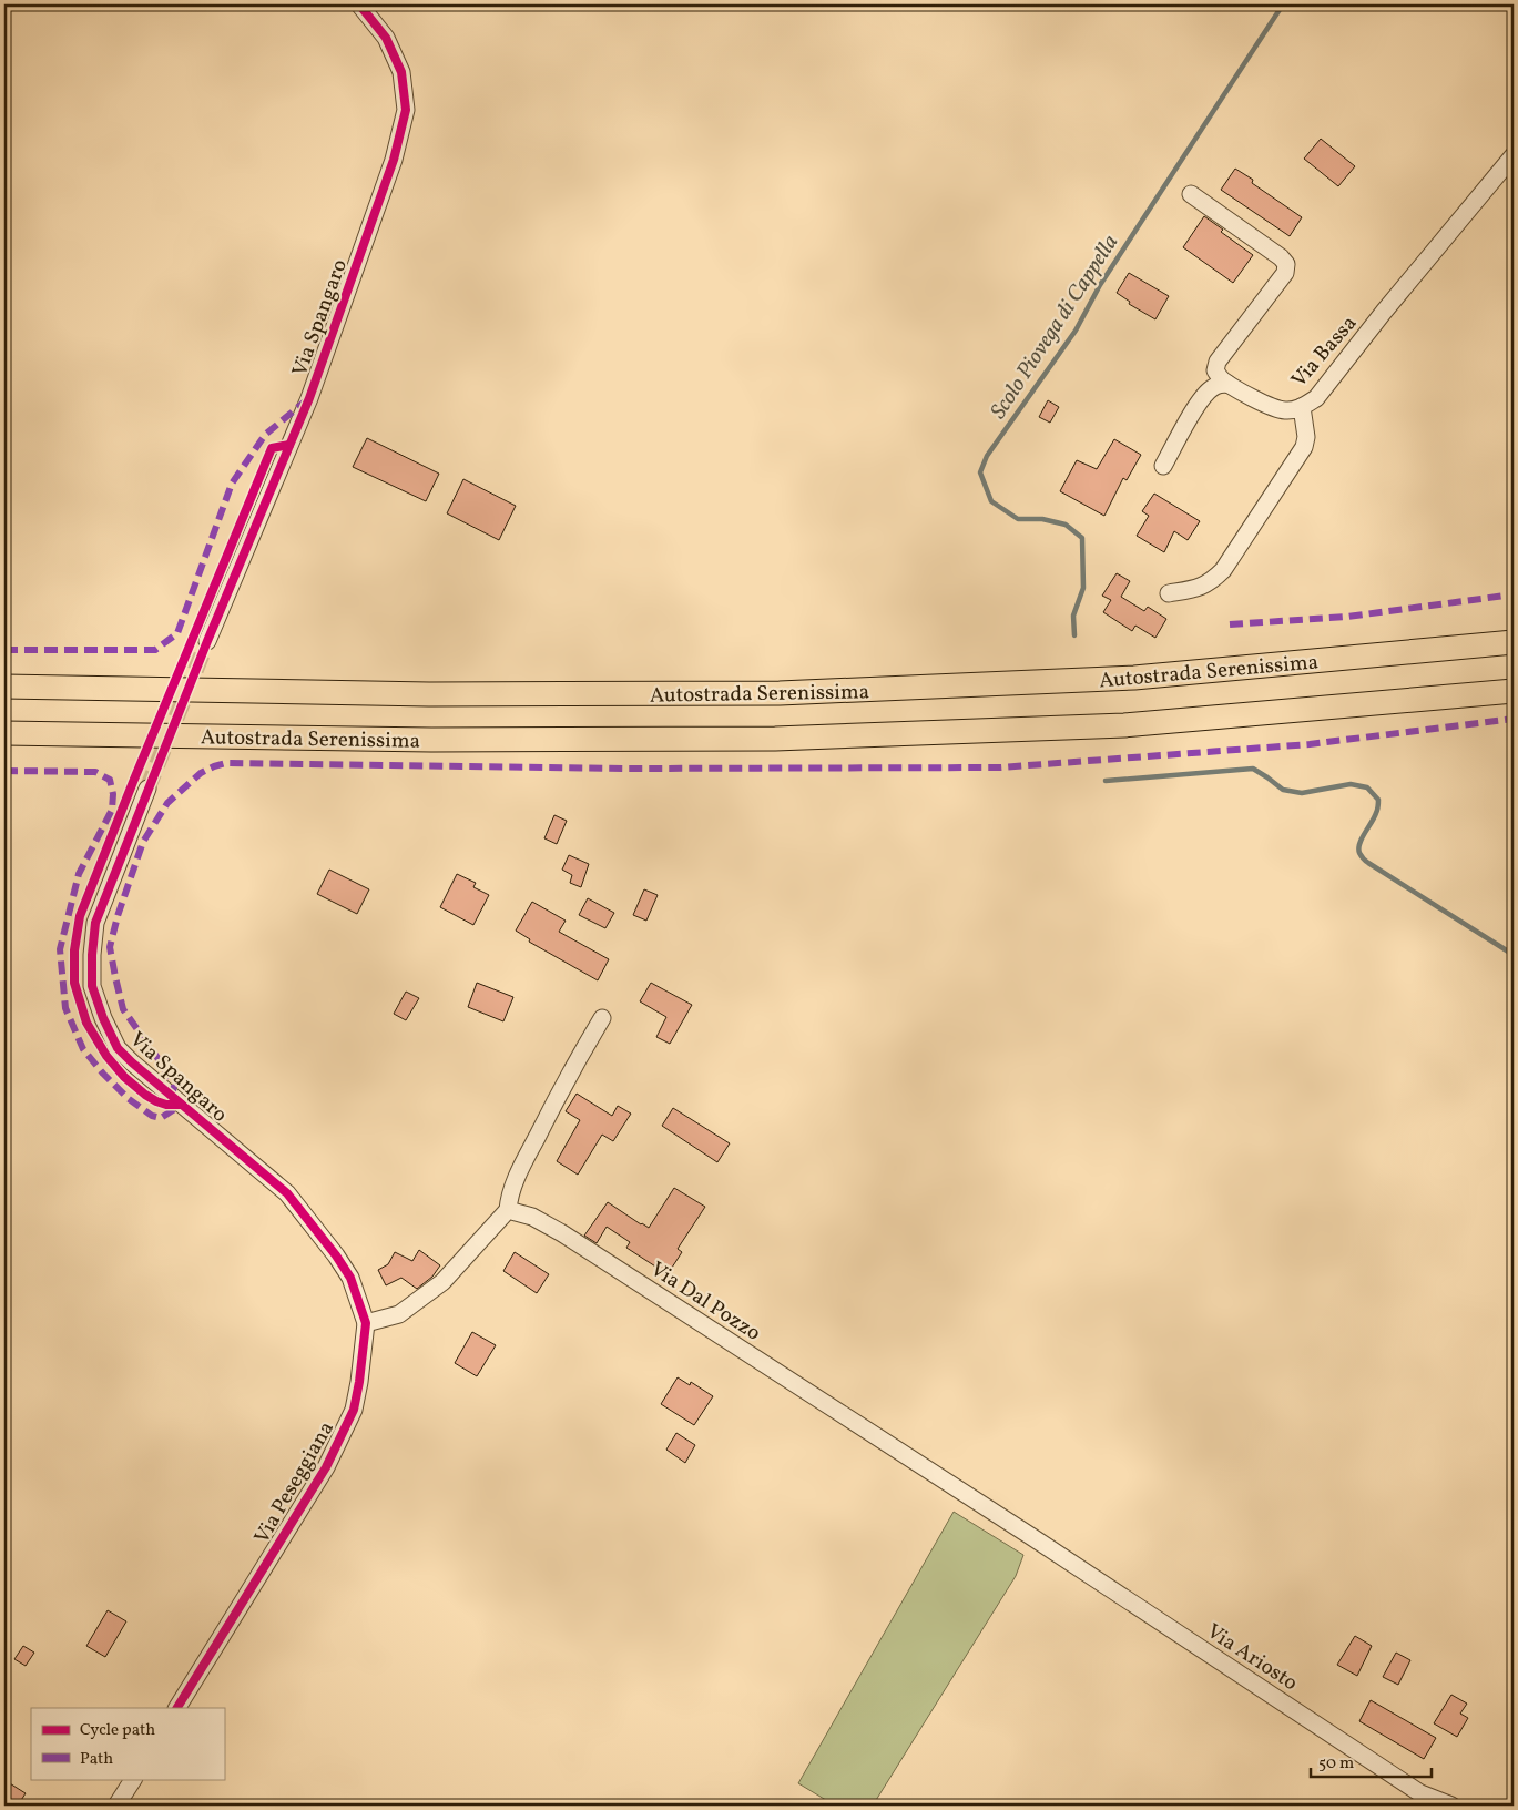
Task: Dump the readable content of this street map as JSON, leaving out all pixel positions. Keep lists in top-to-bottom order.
{
  "streets": {
    "highway": ["Autostrada Serenissima"],
    "street": [
      "Via Spangaro",
      "Via Bassa",
      "Via Dal Pozzo",
      "Via Peseggiana",
      "Via Ariosto"
    ]
  },
  "crossings": [
    ["Via Spangaro", "Via Peseggiana"],
    ["Via Dal Pozzo", "Via Ariosto"]
  ],
  "water": ["Scolo Piovega di Cappella"],
  "legend": ["Cycle path", "Path"],
  "scale_bar": "50 m"
}
